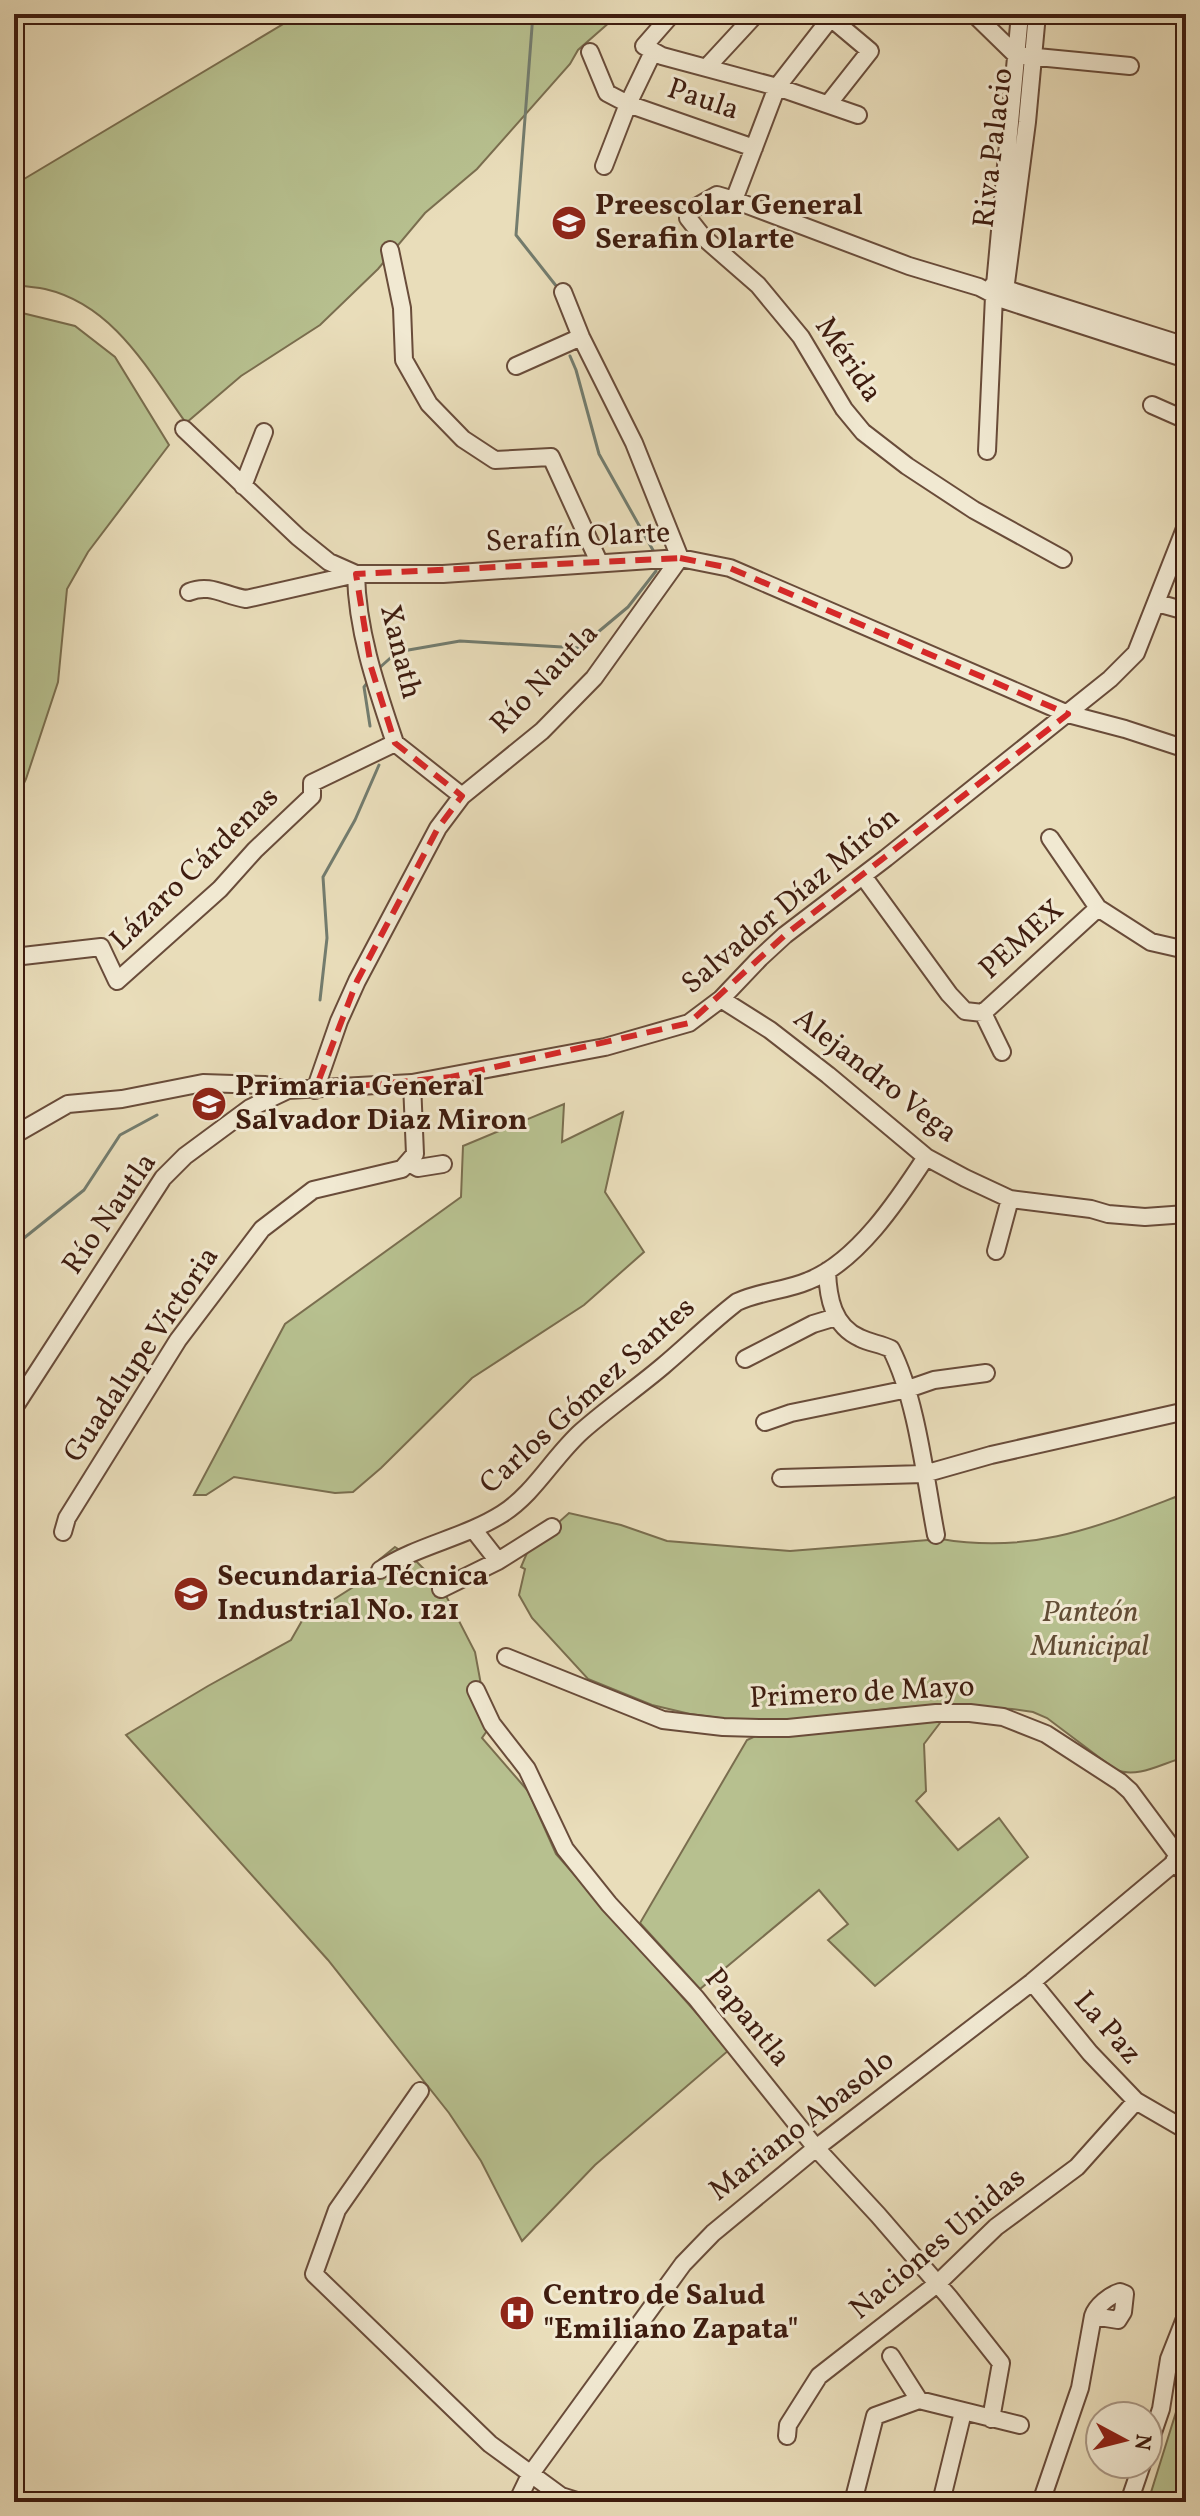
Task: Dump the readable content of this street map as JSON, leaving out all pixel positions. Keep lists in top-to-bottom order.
{
  "streets": {
    "street": [
      "Paula",
      "Riva Palacio",
      "Mérida",
      "Serafín Olarte",
      "Xanath",
      "Río Nautla",
      "Lázaro Cárdenas",
      "Salvador Díaz Mirón",
      "PEMEX",
      "Alejandro Vega",
      "Guadalupe Victoria",
      "Carlos Gómez Santes",
      "Primero de Mayo",
      "Papantla",
      "La Paz",
      "Mariano Abasolo",
      "Naciones Unidas"
    ]
  },
  "crossings": [
    ["Paula", "Mérida"],
    ["Serafín Olarte", "Xanath"],
    ["Serafín Olarte", "Río Nautla"],
    ["Serafín Olarte", "Salvador Díaz Mirón"],
    ["Xanath", "Lázaro Cárdenas"],
    ["Río Nautla", "Salvador Díaz Mirón"],
    ["Salvador Díaz Mirón", "Alejandro Vega"],
    ["Alejandro Vega", "Carlos Gómez Santes"],
    ["Primero de Mayo", "Mariano Abasolo"],
    ["Papantla", "Mariano Abasolo"],
    ["Papantla", "Naciones Unidas"],
    ["La Paz", "Mariano Abasolo"],
    ["La Paz", "Naciones Unidas"]
  ],
  "parks": ["Panteón Municipal"],
  "places": {
    "school or university": ["Preescolar General Serafin Olarte", "Primaria General Salvador Diaz Miron", "Secundaria Técnica Industrial No. 121"],
    "hospital": ["Centro de Salud \"Emiliano Zapata\""]
  },
  "north": "right"
}
